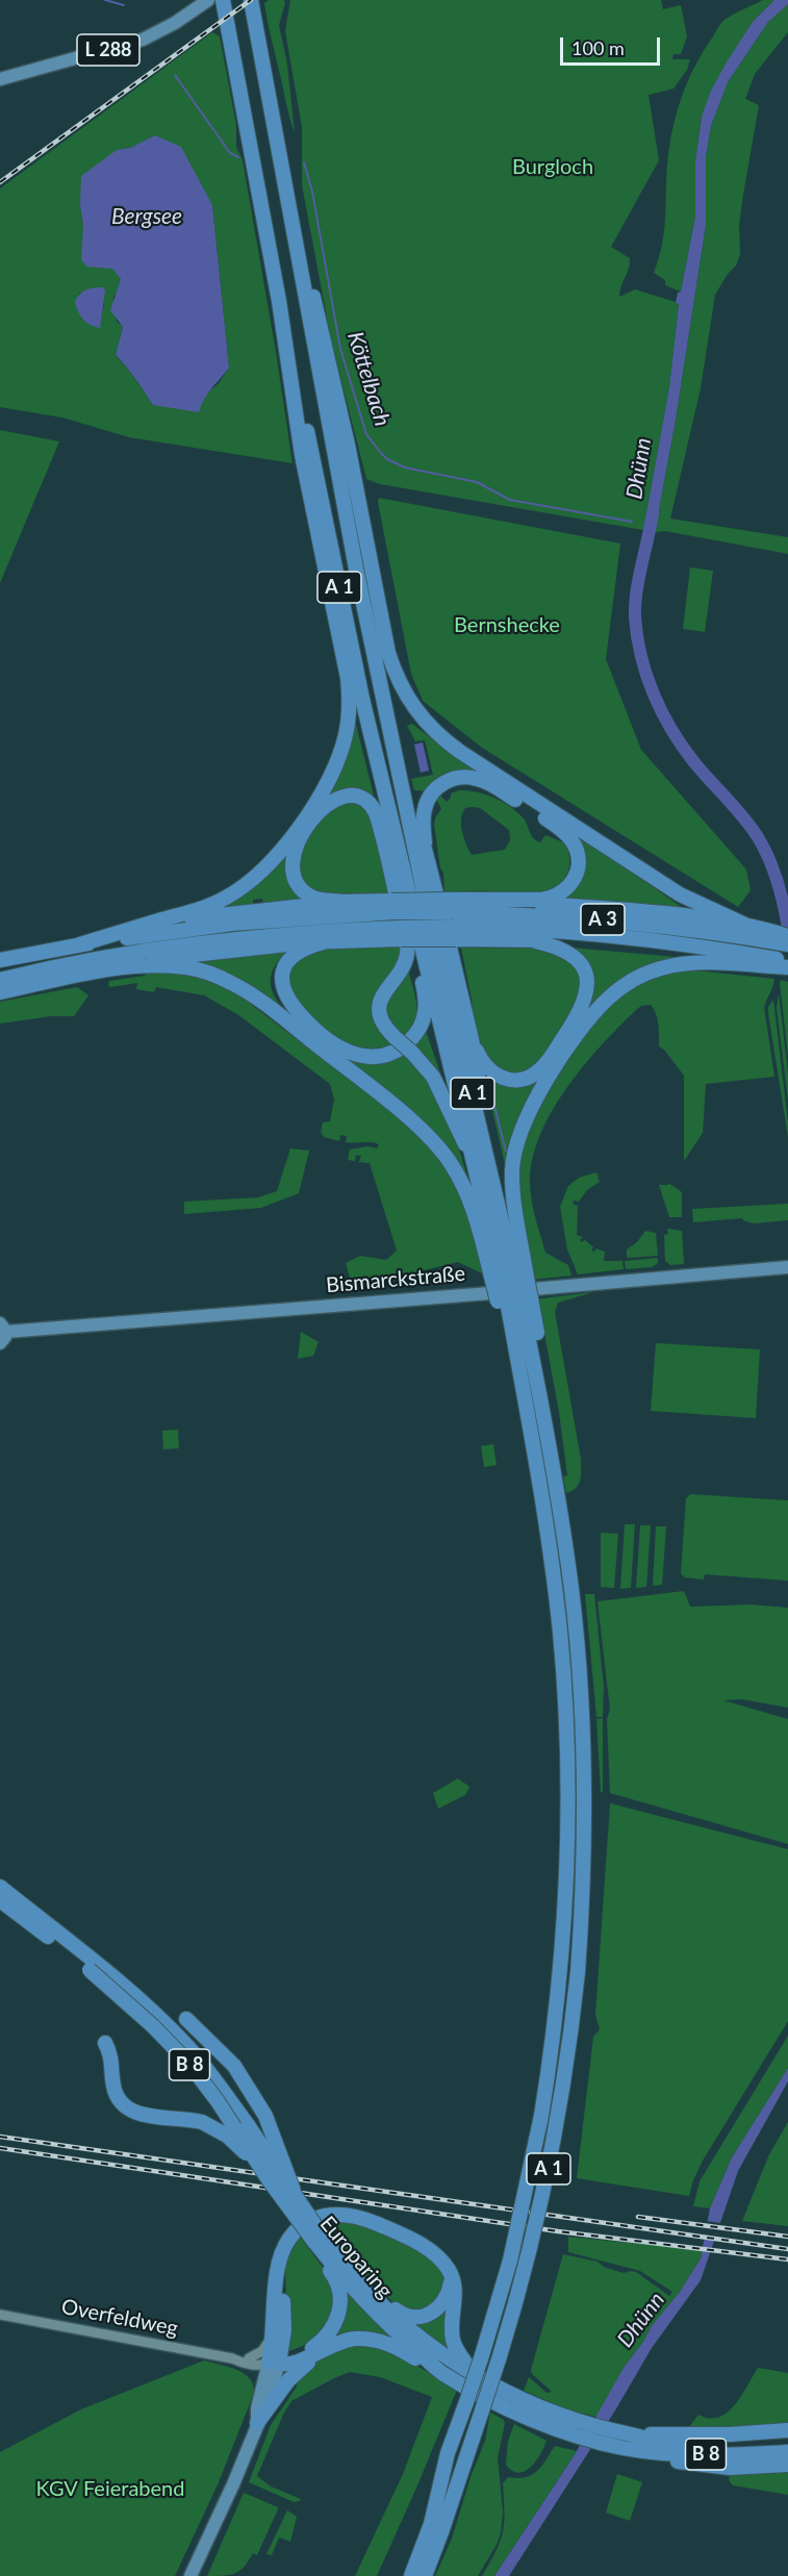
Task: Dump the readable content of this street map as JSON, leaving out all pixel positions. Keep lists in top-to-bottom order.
{
  "streets": {
    "highway": [
      "A 1",
      "A 3",
      "B 8",
      "Europaring"
    ],
    "main road": ["L 288", "Bismarckstraße"],
    "street": ["Overfeldweg"]
  },
  "water": ["Bergsee", "Köttelbach", "Dhünn"],
  "parks": ["Burgloch", "Bernshecke", "KGV Feierabend"],
  "scale_bar": "100 m"
}
